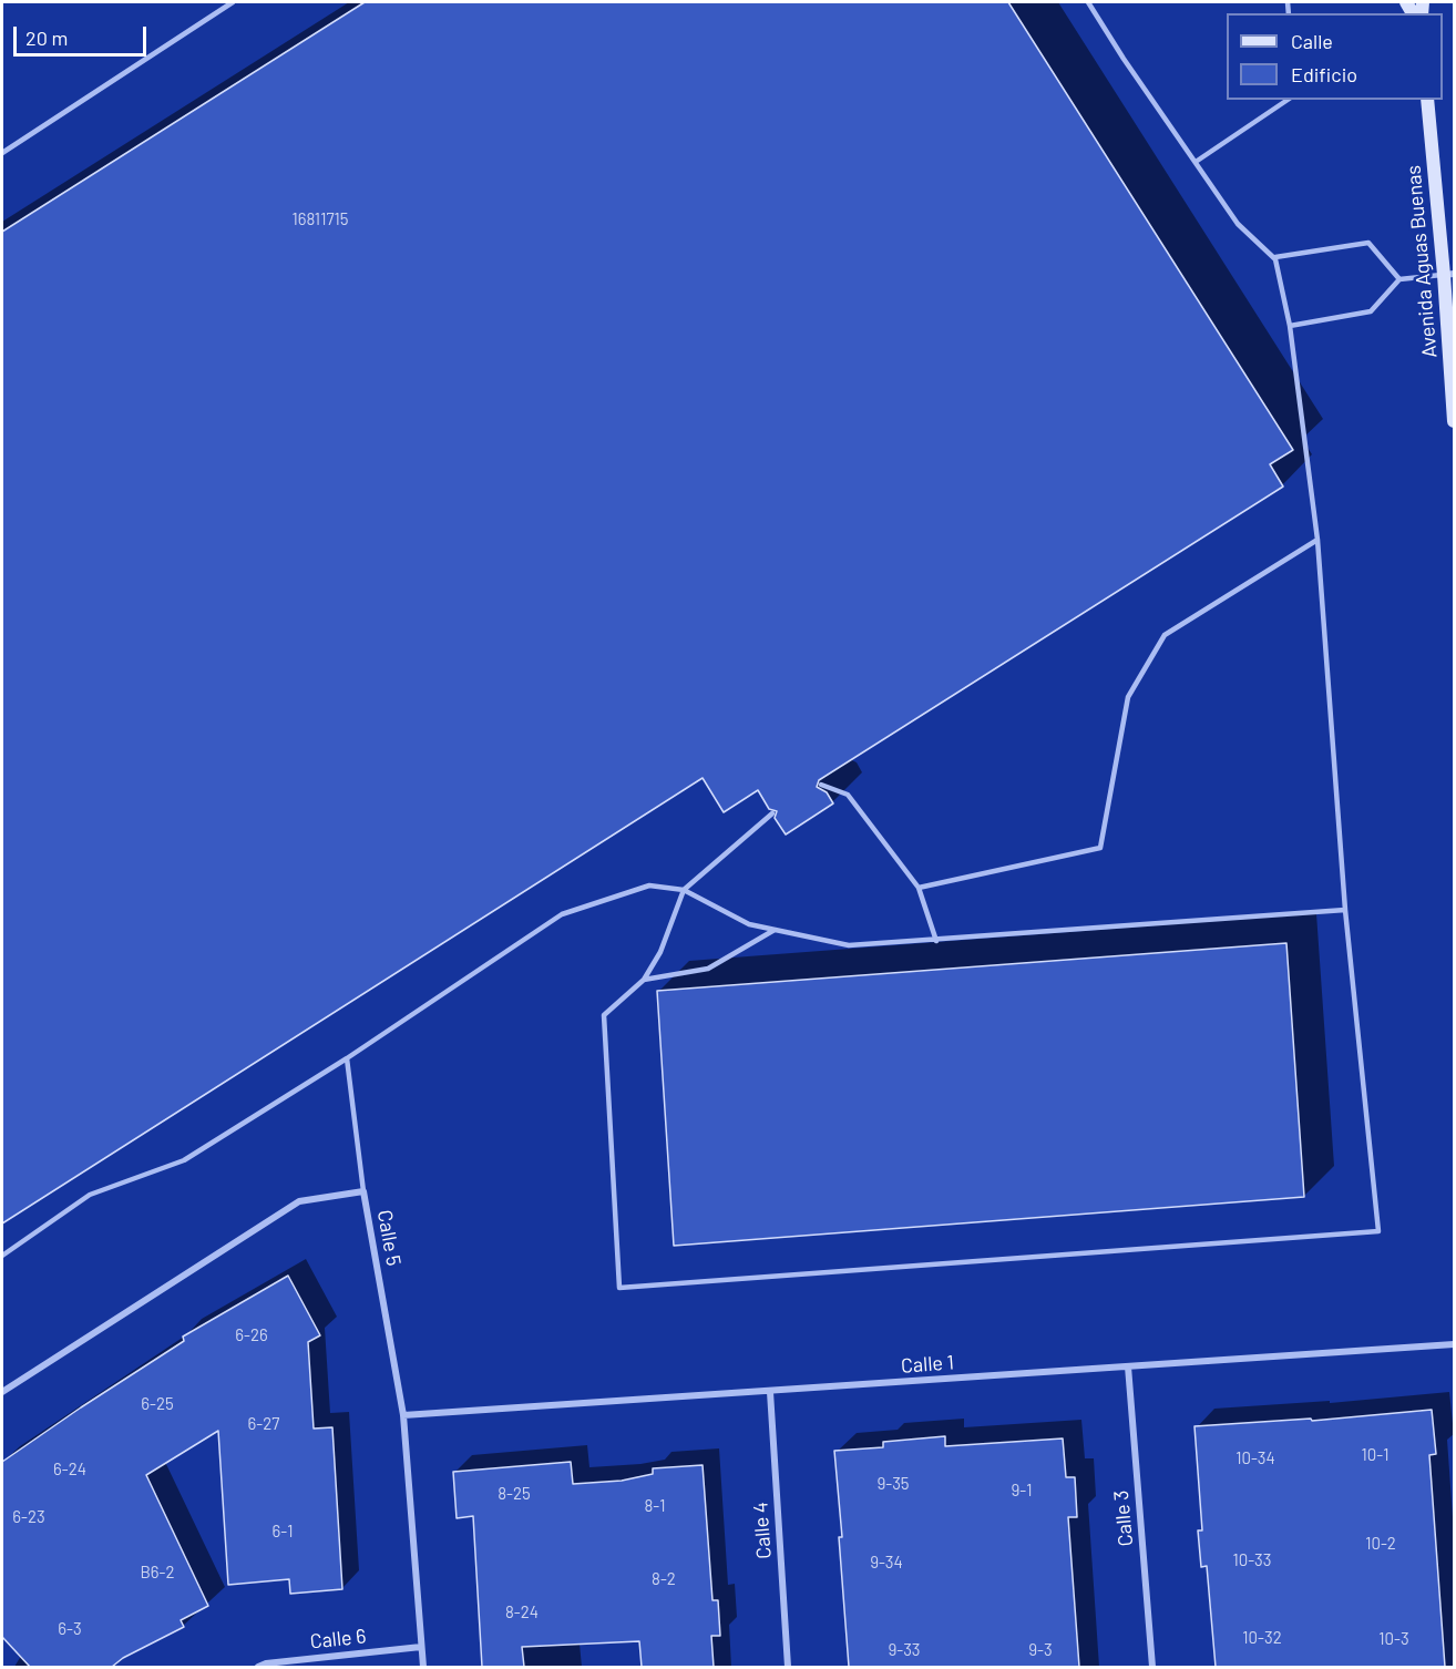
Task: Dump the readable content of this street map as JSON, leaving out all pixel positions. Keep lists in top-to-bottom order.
{
  "streets": {
    "street": [
      "Avenida Aguas Buenas",
      "Calle 5",
      "Calle 1",
      "Calle 3",
      "Calle 4",
      "Calle 6"
    ]
  },
  "crossings": [
    ["Calle 5", "Calle 1"],
    ["Calle 5", "Calle 6"],
    ["Calle 1", "Calle 3"],
    ["Calle 1", "Calle 4"]
  ],
  "house_numbers": [
    "16811715",
    "6-26",
    "6-25",
    "6-27",
    "10-1",
    "10-34",
    "6-24",
    "9-35",
    "9-1",
    "8-25",
    "8-1",
    "6-23",
    "6-1",
    "10-2",
    "10-33",
    "9-34",
    "B6-2",
    "8-2",
    "8-24",
    "6-3",
    "10-32",
    "10-3",
    "9-33",
    "9-3"
  ],
  "legend": ["Calle", "Edificio"],
  "scale_bar": "20 m"
}
